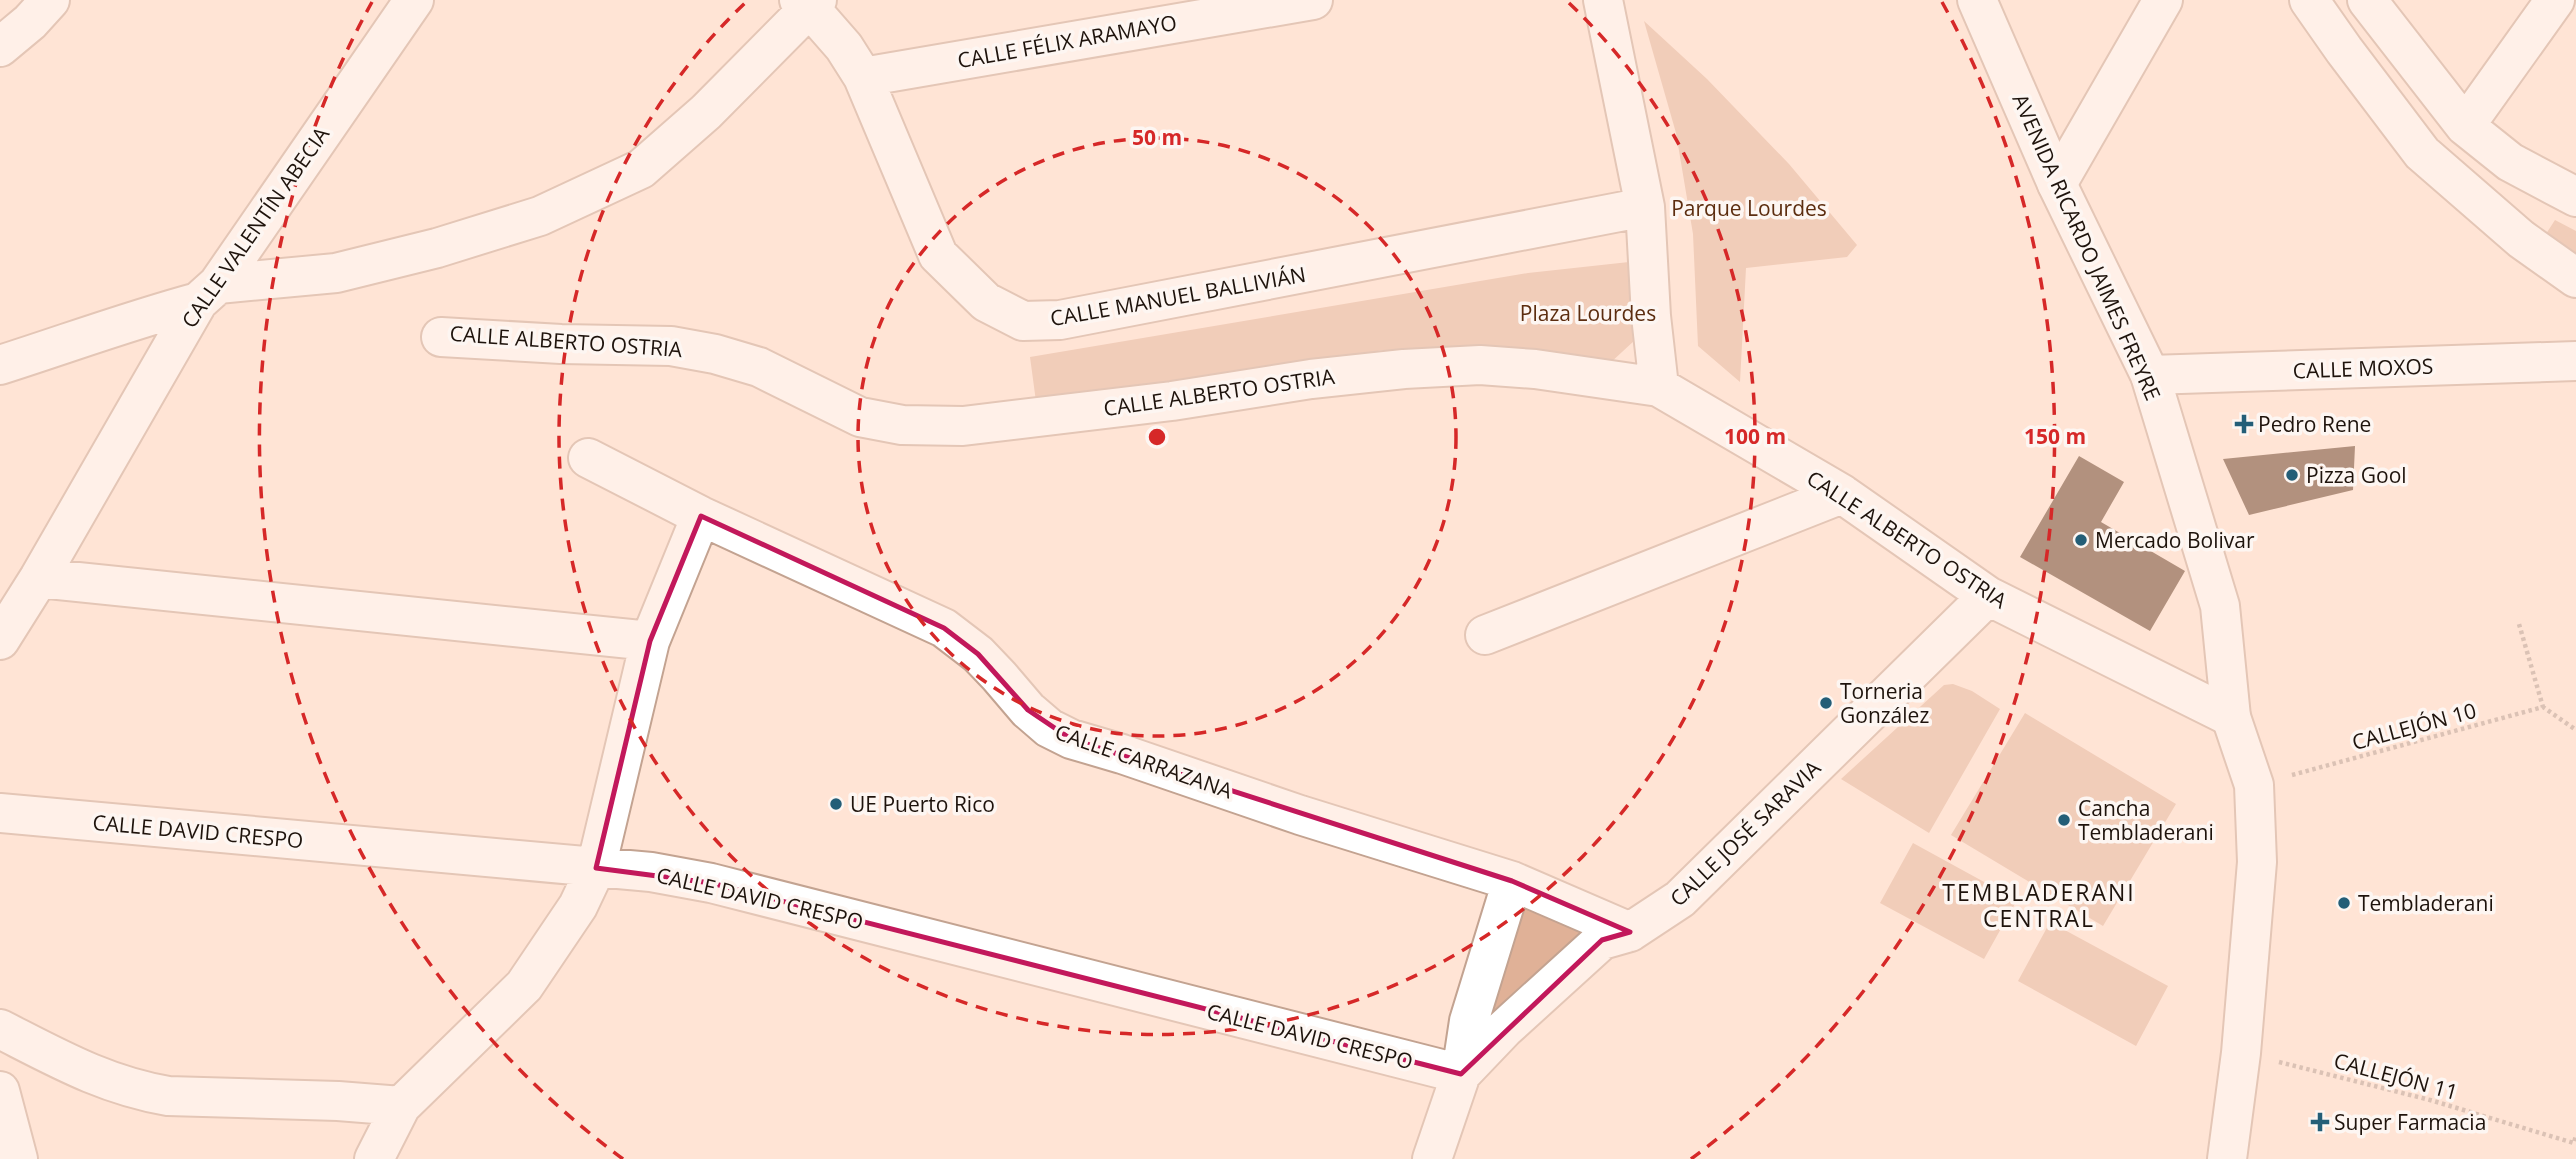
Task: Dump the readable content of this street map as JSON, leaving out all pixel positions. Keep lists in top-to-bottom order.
{
  "streets": {
    "street": [
      "CALLE FÉLIX ARAMAYO",
      "CALLE VALENTÍN ABECIA",
      "AVENIDA RICARDO JAIMES FREYRE",
      "CALLE MANUEL BALLIVIÁN",
      "CALLE ALBERTO OSTRIA",
      "CALLE MOXOS",
      "CALLE CARRAZANA",
      "CALLE DAVID CRESPO",
      "CALLE JOSÉ SARAVIA"
    ],
    "path": ["CALLEJÓN 10", "CALLEJÓN 11"]
  },
  "crossings": [
    ["CALLE FÉLIX ARAMAYO", "CALLE MANUEL BALLIVIÁN"],
    ["AVENIDA RICARDO JAIMES FREYRE", "CALLE ALBERTO OSTRIA"],
    ["AVENIDA RICARDO JAIMES FREYRE", "CALLE MOXOS"],
    ["AVENIDA RICARDO JAIMES FREYRE", "CALLEJÓN 10"],
    ["AVENIDA RICARDO JAIMES FREYRE", "CALLEJÓN 11"],
    ["CALLE ALBERTO OSTRIA", "CALLE JOSÉ SARAVIA"],
    ["CALLE CARRAZANA", "CALLE JOSÉ SARAVIA"],
    ["CALLE DAVID CRESPO", "CALLE JOSÉ SARAVIA"]
  ],
  "districts": ["TEMBLADERANI CENTRAL"],
  "parks": ["Parque Lourdes", "Plaza Lourdes"],
  "places": {
    "health": ["Pedro Rene", "Super Farmacia"],
    "other": [
      "Pizza Gool",
      "Mercado Bolivar",
      "Torneria González",
      "UE Puerto Rico",
      "Cancha Tembladerani",
      "Tembladerani"
    ]
  },
  "rings": ["50 m", "100 m", "150 m"]
}
